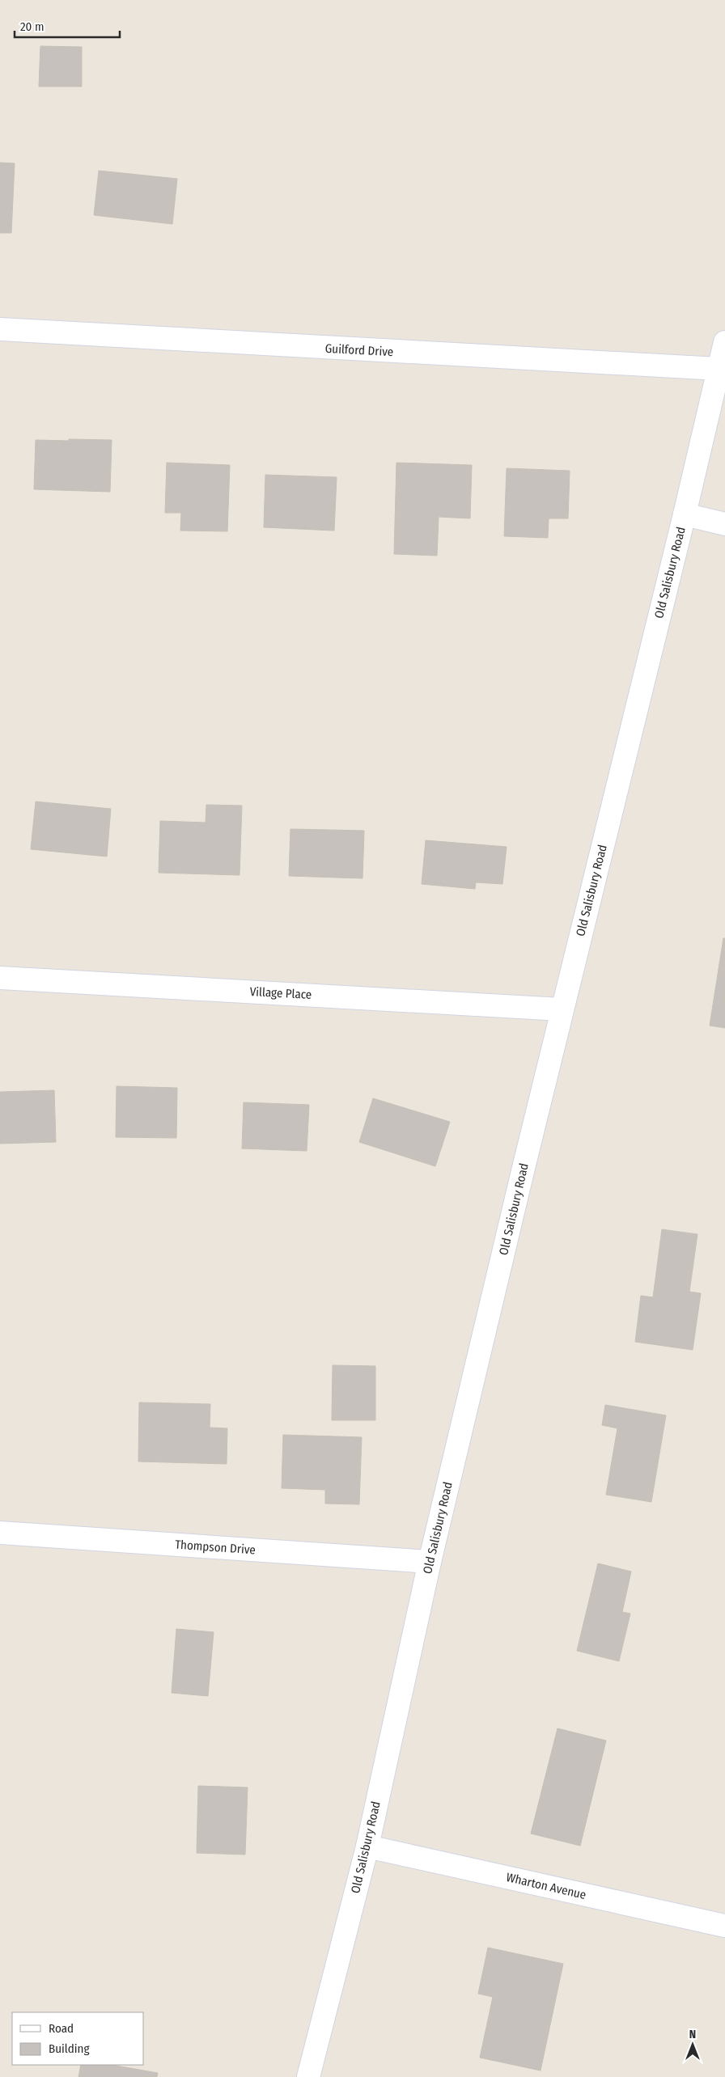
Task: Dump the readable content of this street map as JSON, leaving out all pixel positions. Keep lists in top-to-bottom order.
{
  "streets": {
    "street": [
      "Guilford Drive",
      "Old Salisbury Road",
      "Village Place",
      "Thompson Drive",
      "Wharton Avenue"
    ]
  },
  "crossings": [
    ["Guilford Drive", "Old Salisbury Road"],
    ["Old Salisbury Road", "Village Place"],
    ["Old Salisbury Road", "Thompson Drive"],
    ["Old Salisbury Road", "Wharton Avenue"]
  ],
  "legend": ["Road", "Building"],
  "scale_bar": "20 m",
  "north": "top"
}
